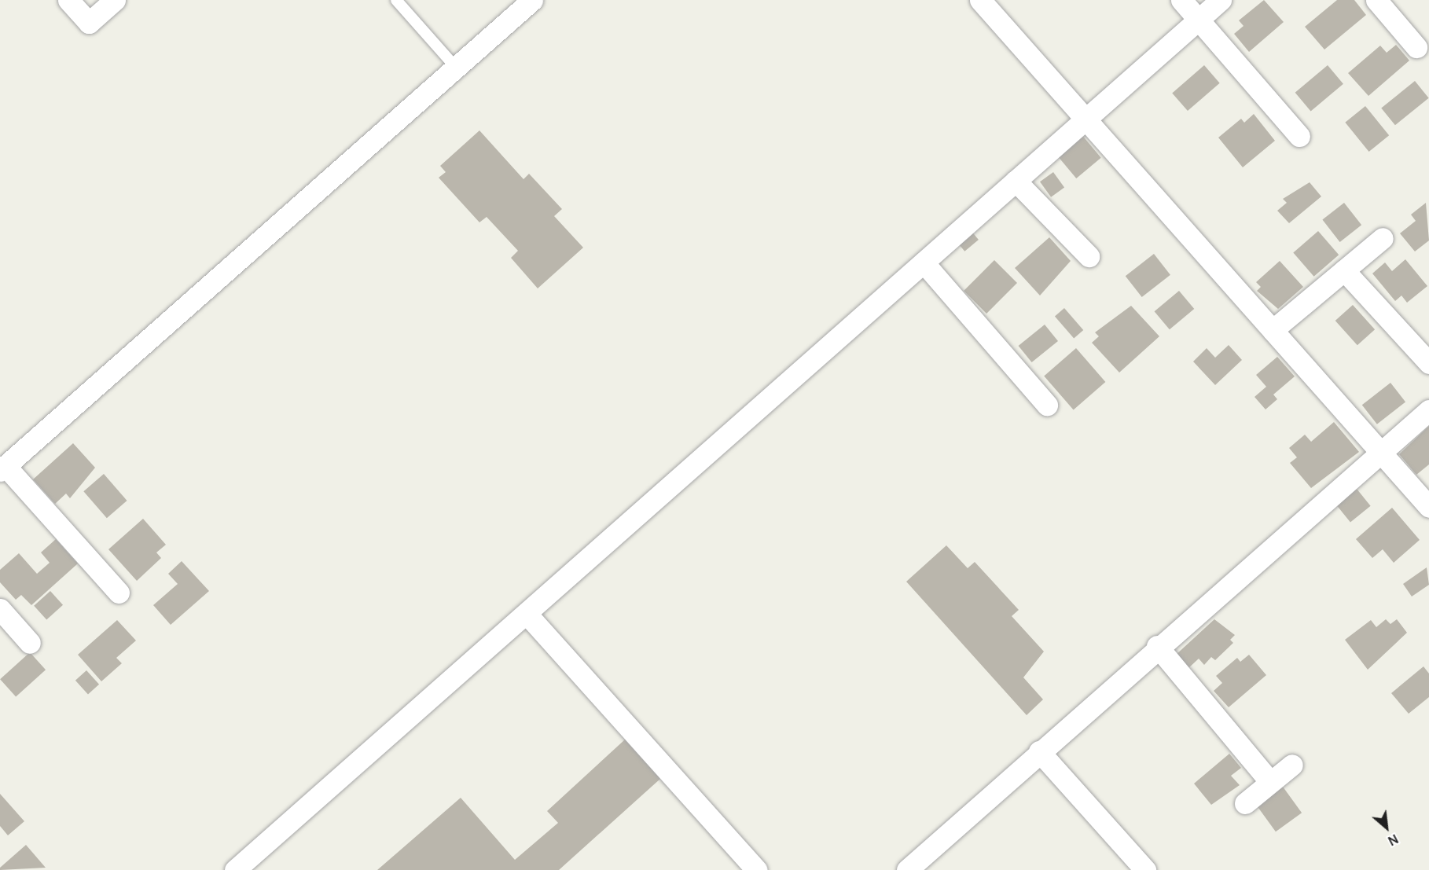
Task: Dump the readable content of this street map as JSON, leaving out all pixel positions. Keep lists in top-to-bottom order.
{
  "north": "bottom right"
}
